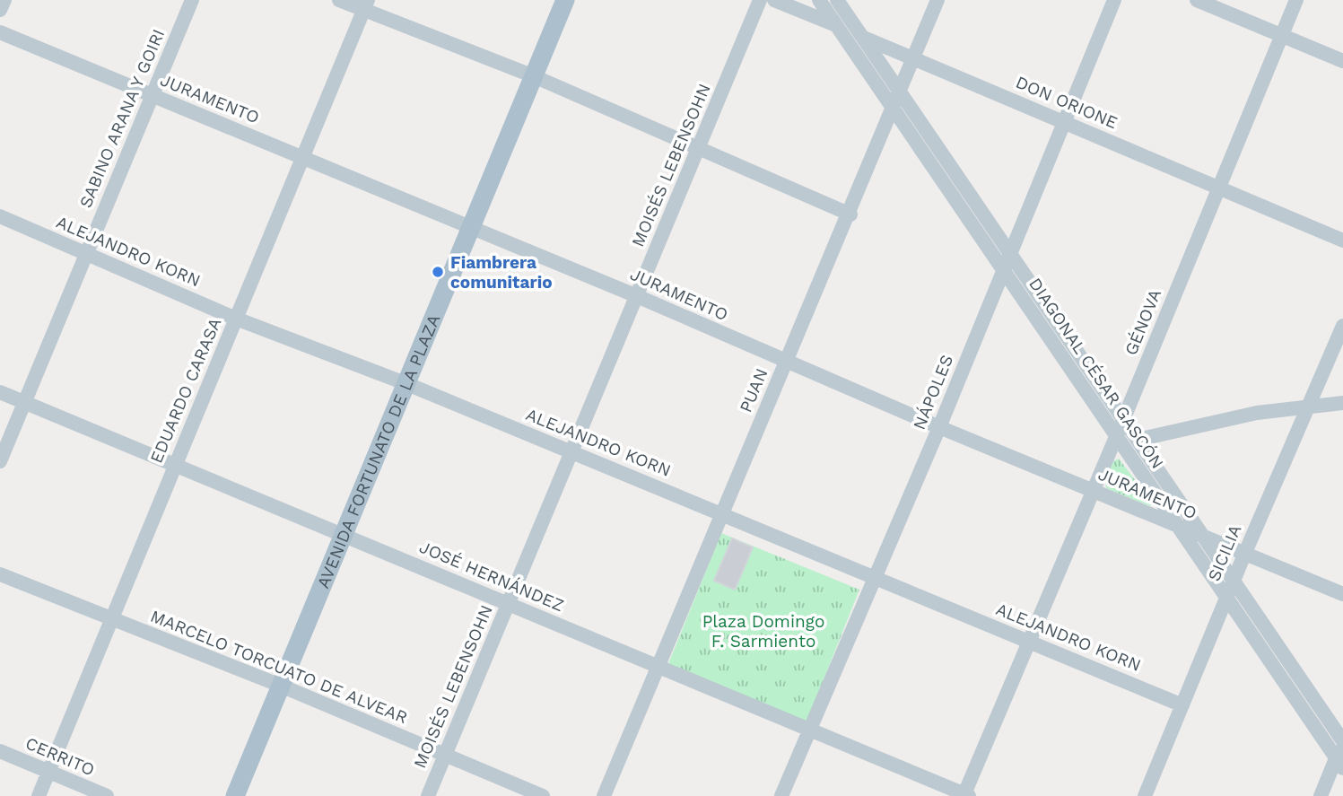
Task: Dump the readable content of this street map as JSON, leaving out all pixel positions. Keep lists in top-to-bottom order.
{
  "streets": {
    "main road": ["AVENIDA FORTUNATO DE LA PLAZA"],
    "street": [
      "JURAMENTO",
      "DON ORIONE",
      "SABINO ARANA Y GOIRI",
      "MOISÉS LEBENSOHN",
      "ALEJANDRO KORN",
      "GÉNOVA",
      "DIAGONAL CÉSAR GASCÓN",
      "EDUARDO CARASA",
      "PUAN",
      "NÁPOLES",
      "SICILIA",
      "JOSÉ HERNÁNDEZ",
      "MARCELO TORCUATO DE ALVEAR",
      "CERRITO"
    ]
  },
  "crossings": [
    ["JURAMENTO", "SABINO ARANA Y GOIRI"],
    ["JURAMENTO", "MOISÉS LEBENSOHN"],
    ["JURAMENTO", "GÉNOVA"],
    ["JURAMENTO", "DIAGONAL CÉSAR GASCÓN"],
    ["JURAMENTO", "EDUARDO CARASA"],
    ["JURAMENTO", "PUAN"],
    ["JURAMENTO", "NÁPOLES"],
    ["JURAMENTO", "AVENIDA FORTUNATO DE LA PLAZA"],
    ["JURAMENTO", "SICILIA"],
    ["DON ORIONE", "GÉNOVA"],
    ["DON ORIONE", "DIAGONAL CÉSAR GASCÓN"],
    ["DON ORIONE", "PUAN"],
    ["DON ORIONE", "NÁPOLES"],
    ["SABINO ARANA Y GOIRI", "ALEJANDRO KORN"],
    ["SABINO ARANA Y GOIRI", "JOSÉ HERNÁNDEZ"],
    ["MOISÉS LEBENSOHN", "ALEJANDRO KORN"],
    ["MOISÉS LEBENSOHN", "JOSÉ HERNÁNDEZ"],
    ["MOISÉS LEBENSOHN", "MARCELO TORCUATO DE ALVEAR"],
    ["ALEJANDRO KORN", "GÉNOVA"],
    ["ALEJANDRO KORN", "EDUARDO CARASA"],
    ["ALEJANDRO KORN", "PUAN"],
    ["ALEJANDRO KORN", "NÁPOLES"],
    ["ALEJANDRO KORN", "AVENIDA FORTUNATO DE LA PLAZA"],
    ["ALEJANDRO KORN", "SICILIA"],
    ["GÉNOVA", "DIAGONAL CÉSAR GASCÓN"],
    ["GÉNOVA", "JOSÉ HERNÁNDEZ"],
    ["DIAGONAL CÉSAR GASCÓN", "PUAN"],
    ["DIAGONAL CÉSAR GASCÓN", "NÁPOLES"],
    ["DIAGONAL CÉSAR GASCÓN", "SICILIA"],
    ["EDUARDO CARASA", "JOSÉ HERNÁNDEZ"],
    ["EDUARDO CARASA", "MARCELO TORCUATO DE ALVEAR"],
    ["EDUARDO CARASA", "CERRITO"],
    ["PUAN", "JOSÉ HERNÁNDEZ"],
    ["NÁPOLES", "JOSÉ HERNÁNDEZ"],
    ["AVENIDA FORTUNATO DE LA PLAZA", "JOSÉ HERNÁNDEZ"],
    ["AVENIDA FORTUNATO DE LA PLAZA", "MARCELO TORCUATO DE ALVEAR"]
  ],
  "parks": ["Plaza Domingo F. Sarmiento"],
  "places": ["Fiambrera comunitario"]
}
